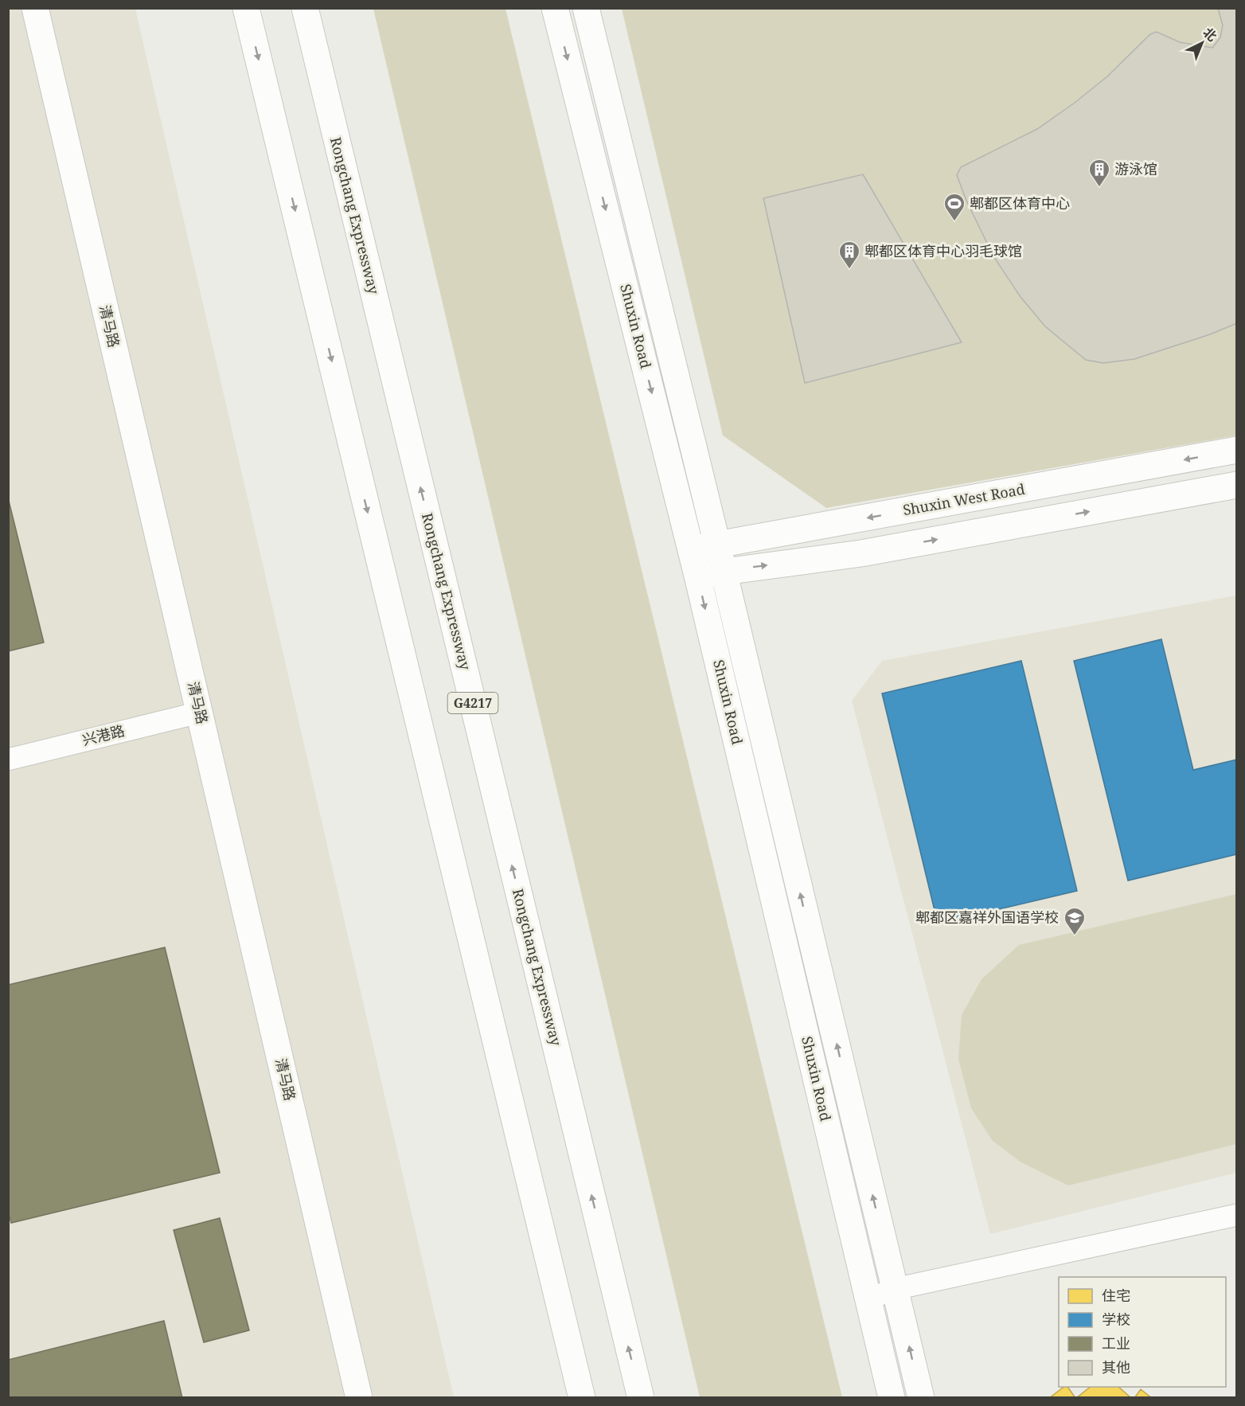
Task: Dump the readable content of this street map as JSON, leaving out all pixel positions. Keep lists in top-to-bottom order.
{
  "streets": {
    "main road": [
      "Rongchang Expressway",
      "清马路",
      "Shuxin Road",
      "Shuxin West Road",
      "G4217"
    ],
    "street": ["兴港路"]
  },
  "crossings": [
    ["清马路", "兴港路"],
    ["Shuxin Road", "Shuxin West Road"]
  ],
  "places": {
    "building": ["游泳馆", "郫都区体育中心羽毛球馆"],
    "sports": ["郫都区体育中心"],
    "school or university": ["郫都区嘉祥外国语学校"]
  },
  "legend": [
    "住宅",
    "学校",
    "工业",
    "其他"
  ],
  "north": "top right"
}
